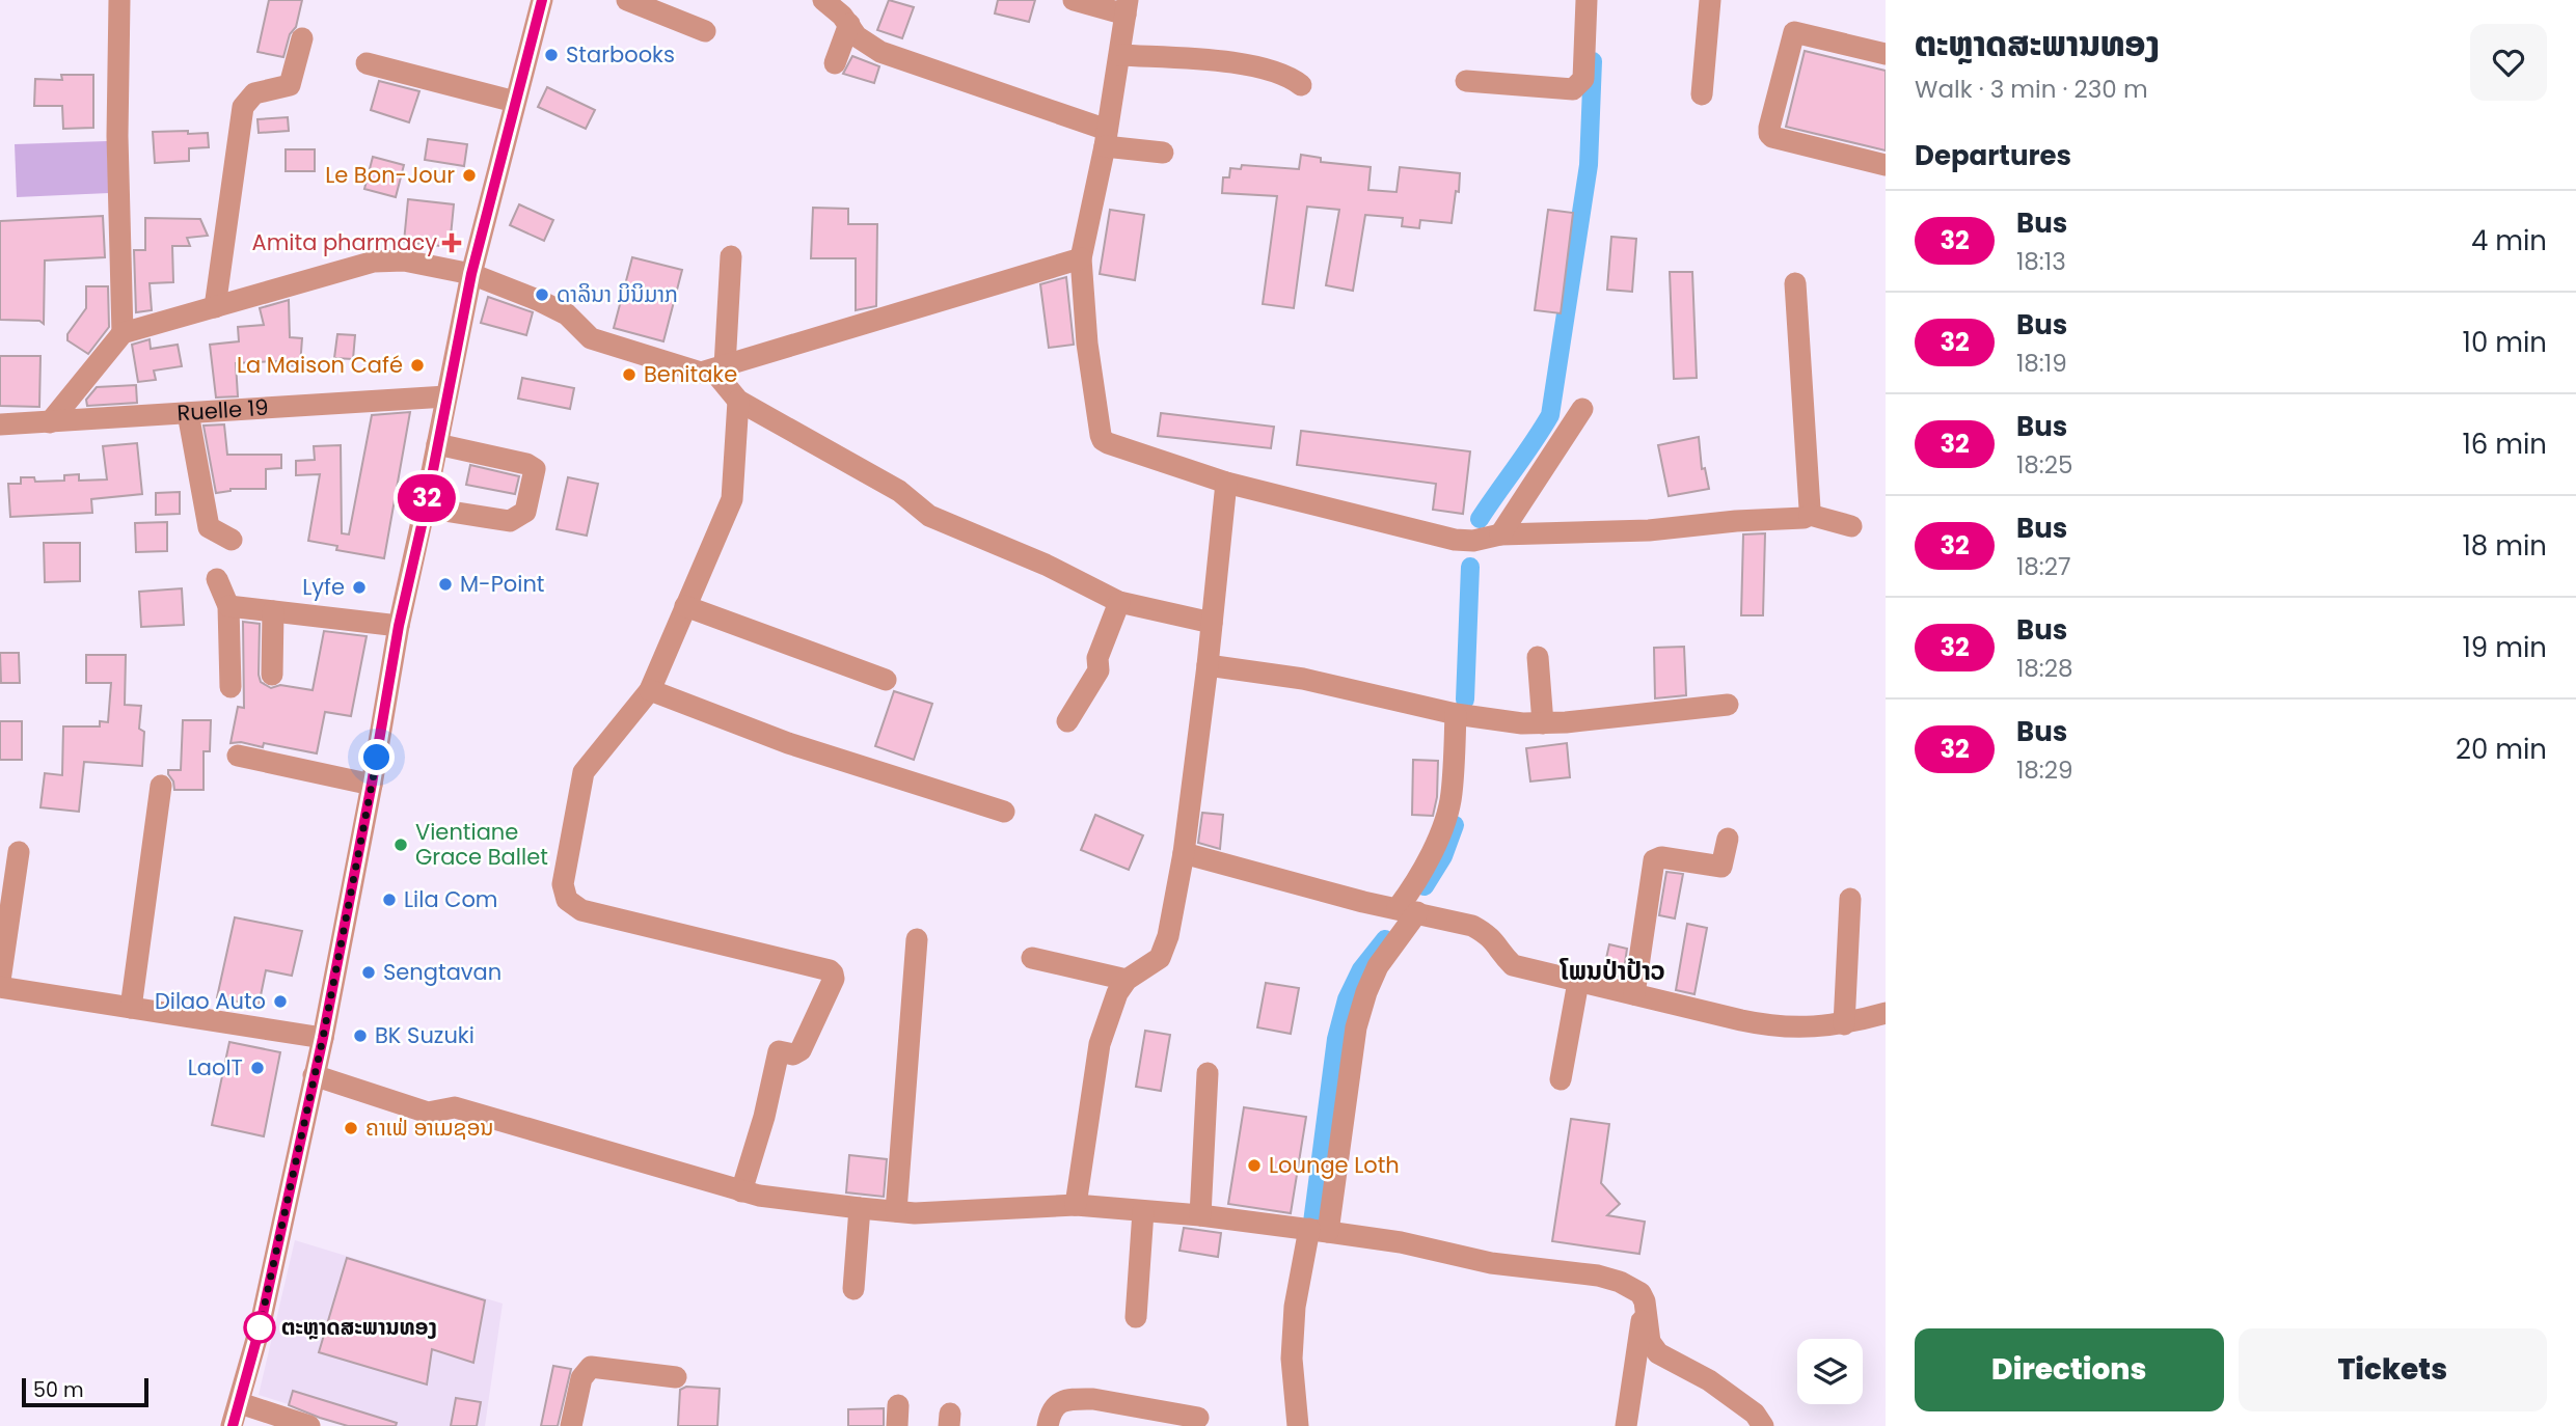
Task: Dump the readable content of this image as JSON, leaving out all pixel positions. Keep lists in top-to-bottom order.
{
  "streets": {
    "street": ["Ruelle 19"]
  },
  "districts": ["ໂພນປ່າປ້າວ"],
  "places": {
    "other": [
      "Starbooks",
      "Le Bon-Jour",
      "ດາລິນາ ມິນິມາກ",
      "La Maison Café",
      "Benitake",
      "M-Point",
      "Lyfe",
      "Vientiane Grace Ballet",
      "Lila Com",
      "Sengtavan",
      "Dilao Auto",
      "BK Suzuki",
      "LaoIT",
      "ຄາເຟ່ ອາເມຊອນ",
      "Lounge Loth",
      "ຕະຫຼາດສະພານທອງ"
    ],
    "health": ["Amita pharmacy"]
  },
  "lines": ["bus line 32"],
  "scale_bar": "50 m",
  "page": {
    "on_map": "32",
    "heading": [
      ["ຕະຫຼາດສະພານທອງ", "Walk · 3 min · 230 m"],
      "Departures"
    ],
    "list": [
      {
        "mark": "32",
        "name": "Bus",
        "note": "18:13",
        "value": "4 min"
      },
      {
        "mark": "32",
        "name": "Bus",
        "note": "18:19",
        "value": "10 min"
      },
      {
        "mark": "32",
        "name": "Bus",
        "note": "18:25",
        "value": "16 min"
      },
      {
        "mark": "32",
        "name": "Bus",
        "note": "18:27",
        "value": "18 min"
      },
      {
        "mark": "32",
        "name": "Bus",
        "note": "18:28",
        "value": "19 min"
      },
      {
        "mark": "32",
        "name": "Bus",
        "note": "18:29",
        "value": "20 min"
      }
    ],
    "buttons": ["Directions", "Tickets"],
    "scale": "50 m"
  }
}
